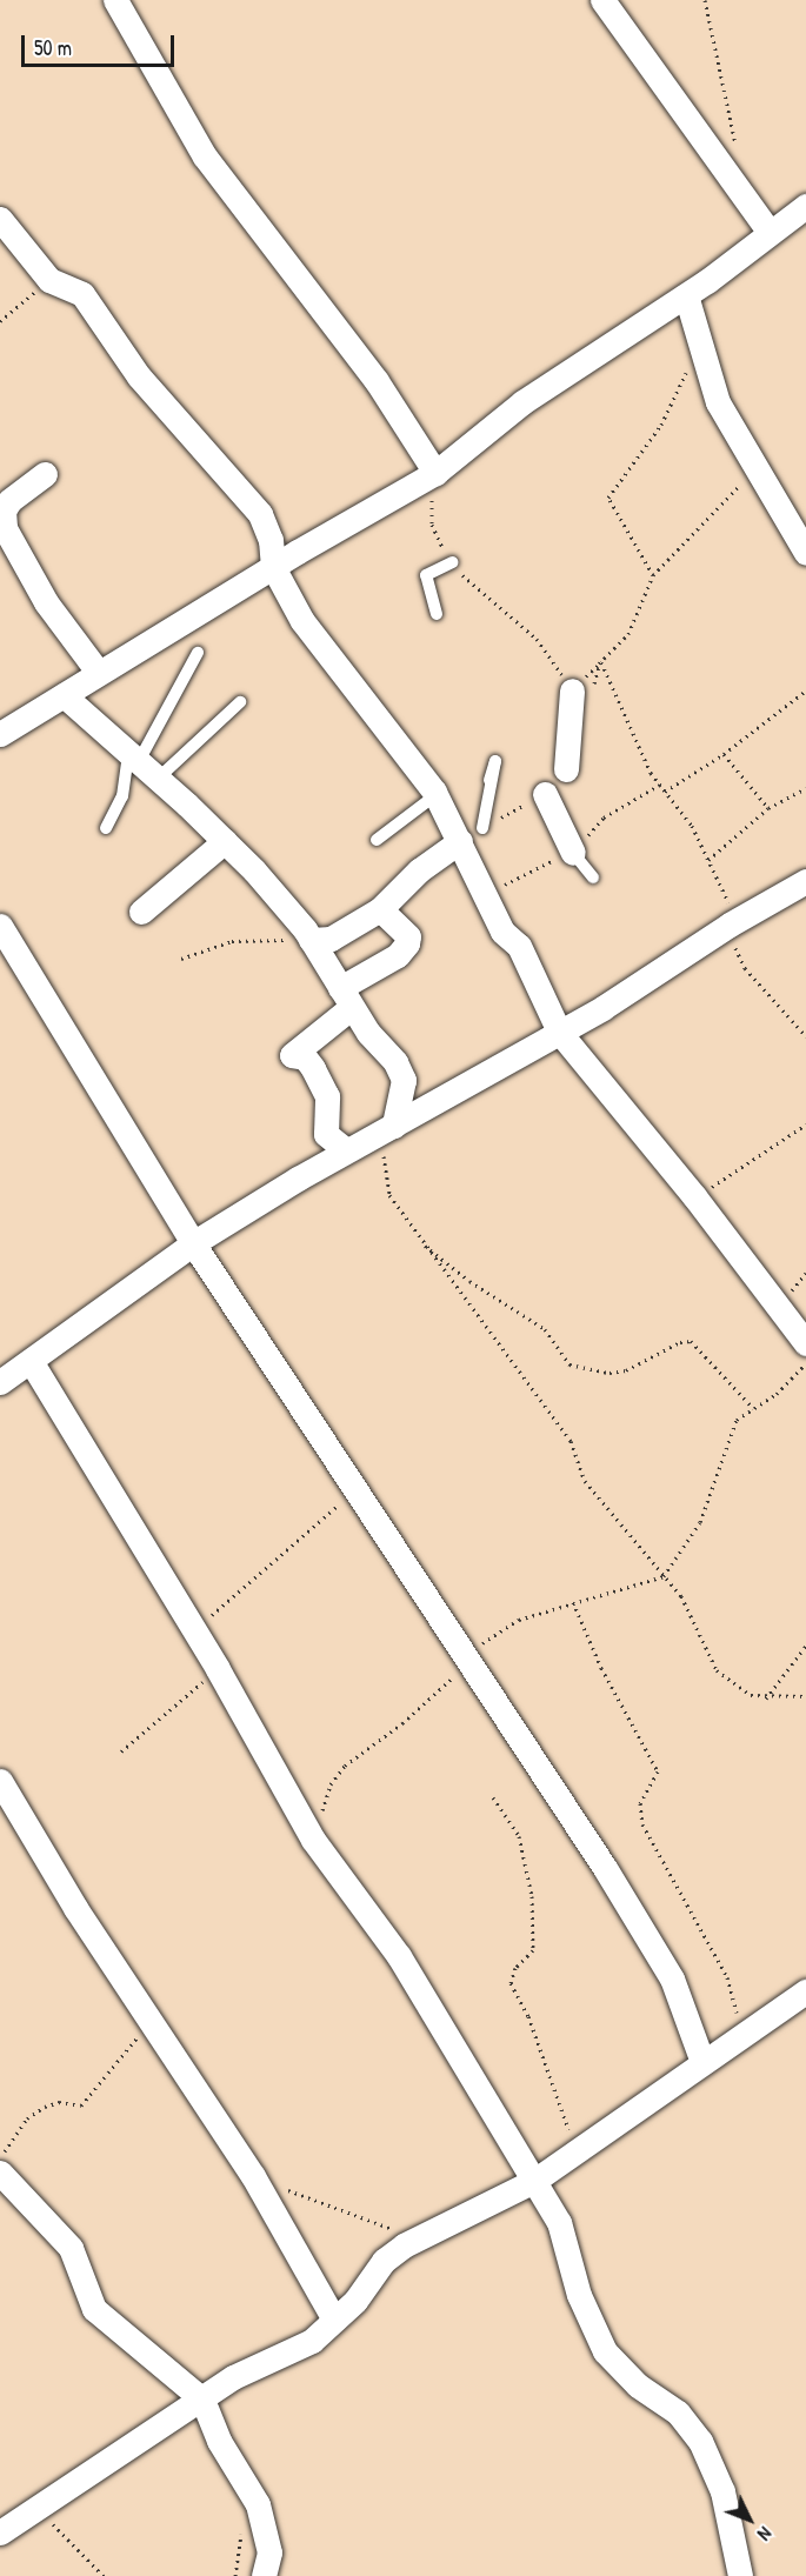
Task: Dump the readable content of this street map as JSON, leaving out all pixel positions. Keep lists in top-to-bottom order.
{
  "scale_bar": "50 m",
  "north": "bottom right"
}
